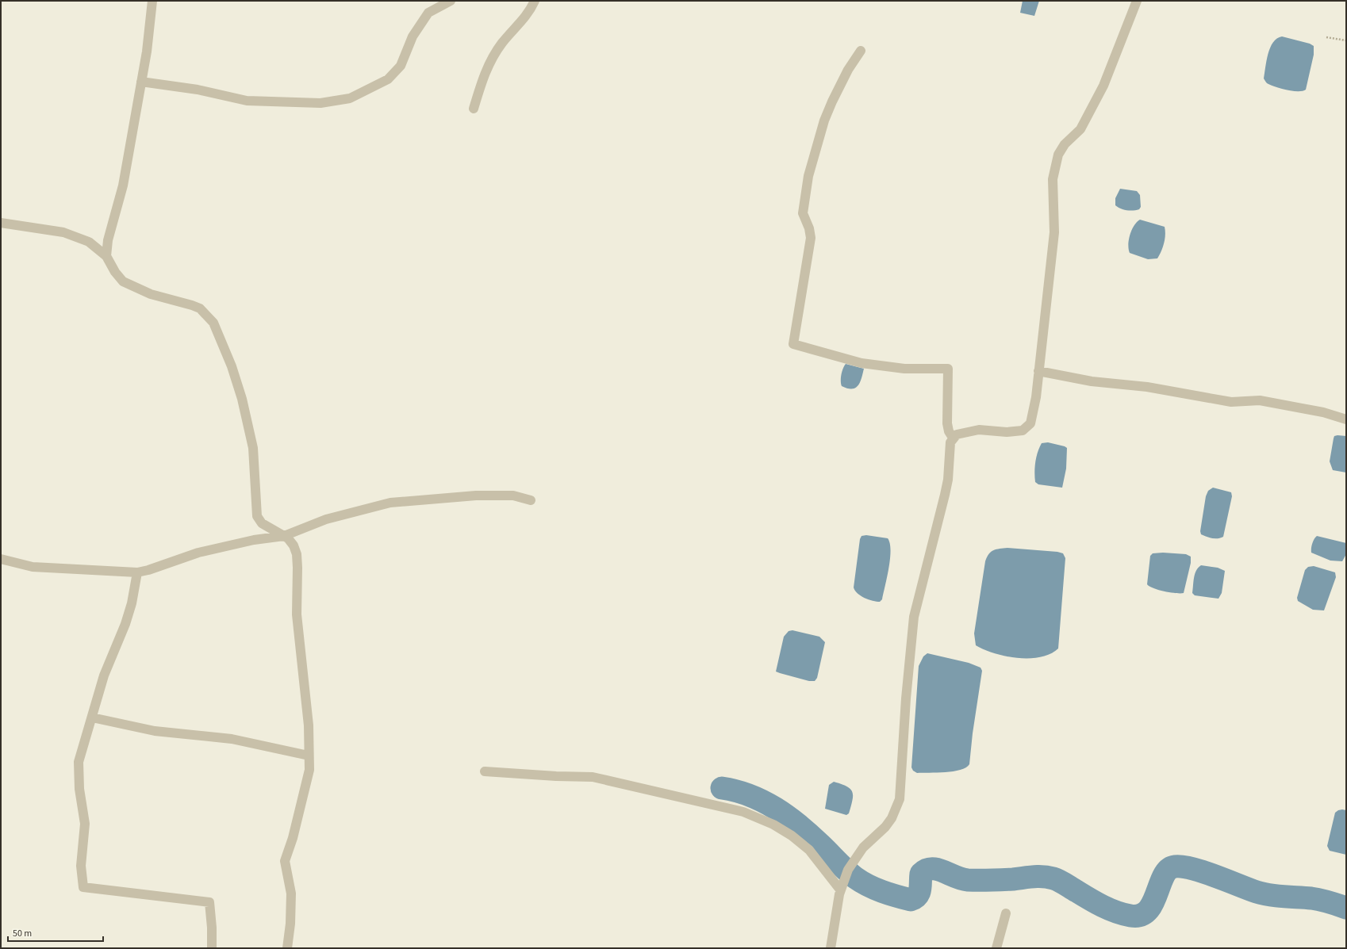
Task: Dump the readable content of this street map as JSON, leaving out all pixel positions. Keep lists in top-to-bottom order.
{
  "scale_bar": "50 m"
}
